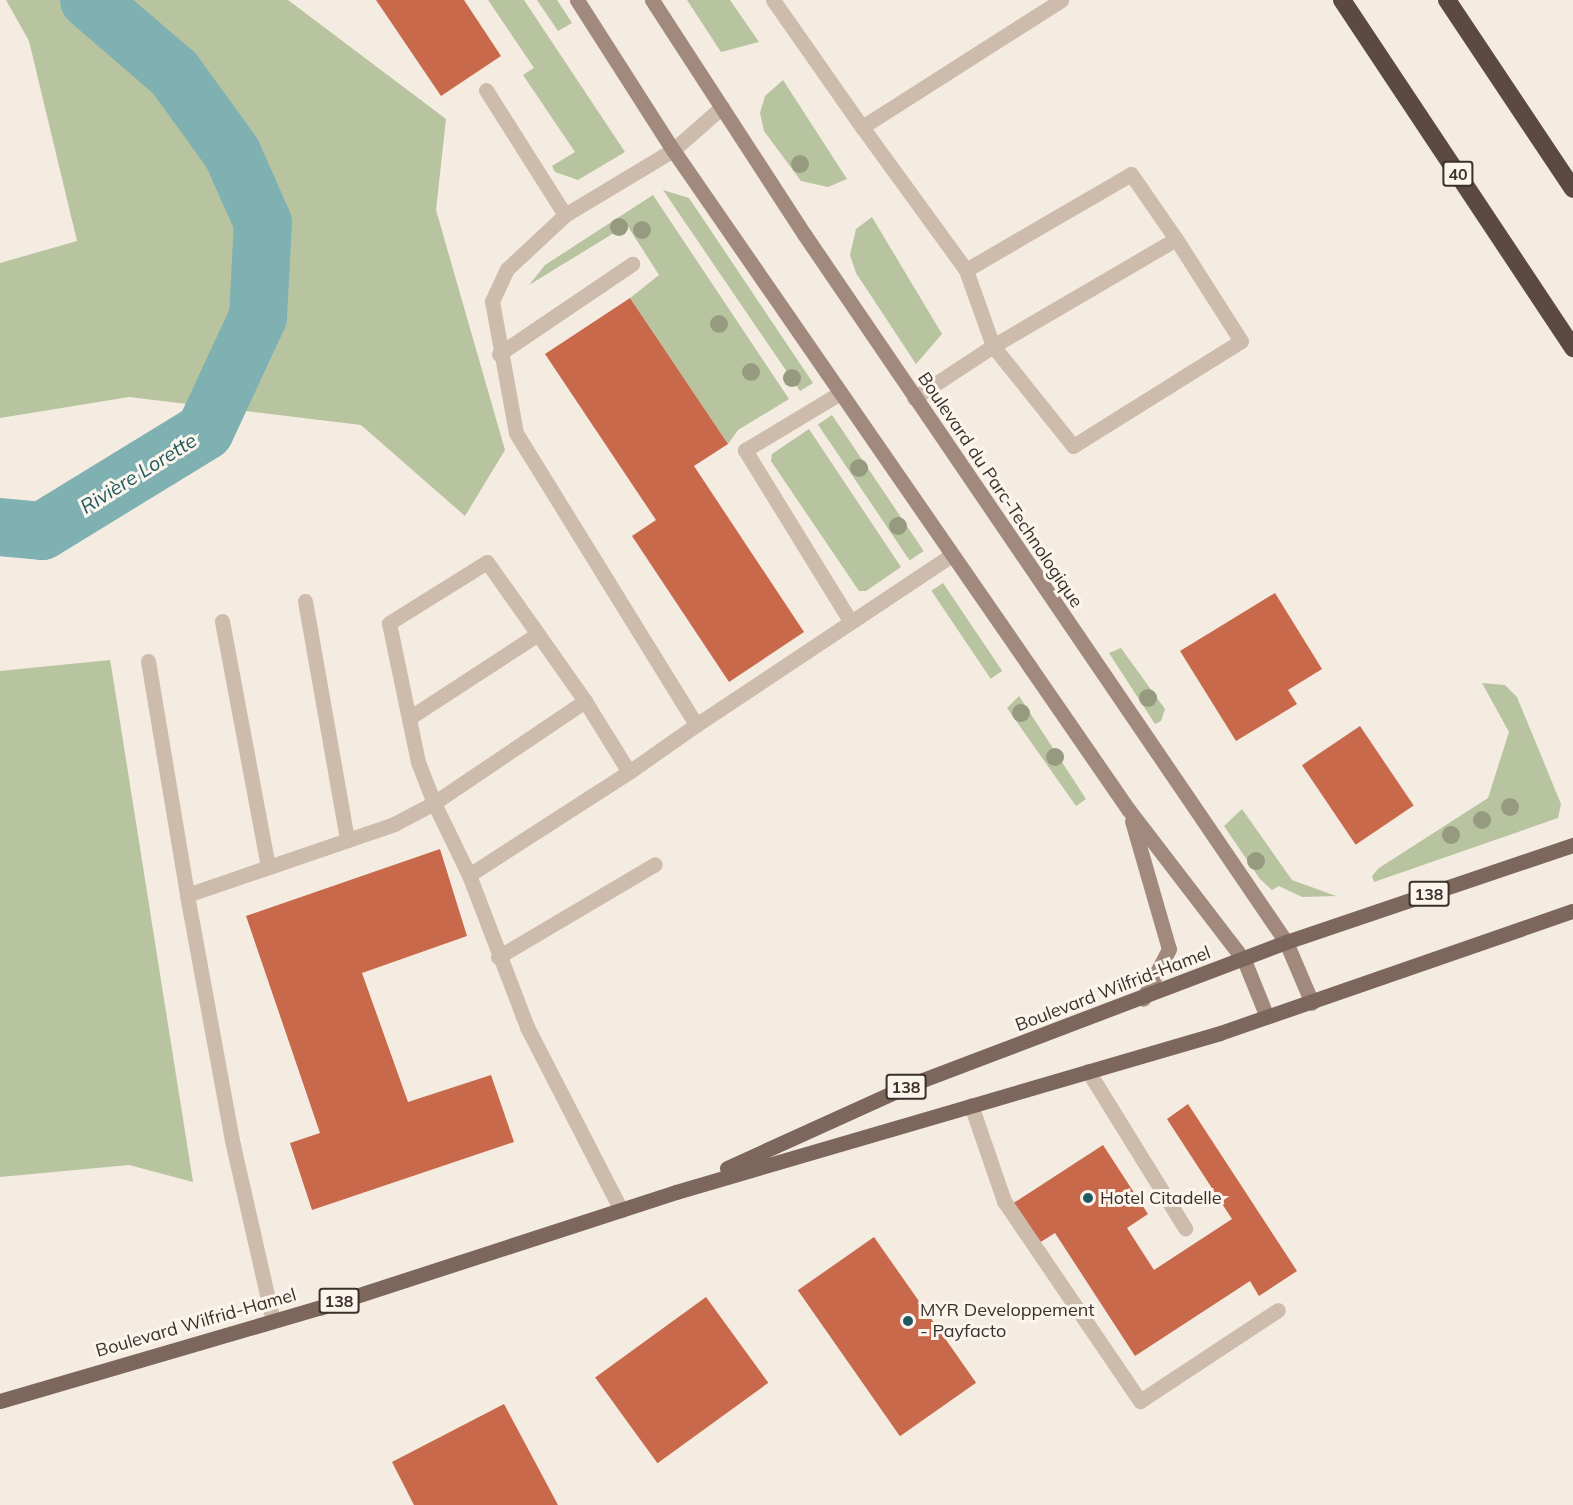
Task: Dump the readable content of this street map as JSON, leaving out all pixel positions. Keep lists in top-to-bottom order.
{
  "streets": {
    "highway": ["40"],
    "main road": ["Boulevard du Parc-Technologique", "138", "Boulevard Wilfrid-Hamel"]
  },
  "crossings": [
    ["Boulevard du Parc-Technologique", "Boulevard Wilfrid-Hamel"]
  ],
  "water": ["Rivière Lorette"],
  "places": ["Hotel Citadelle", "MYR Developpement - Payfacto"]
}
